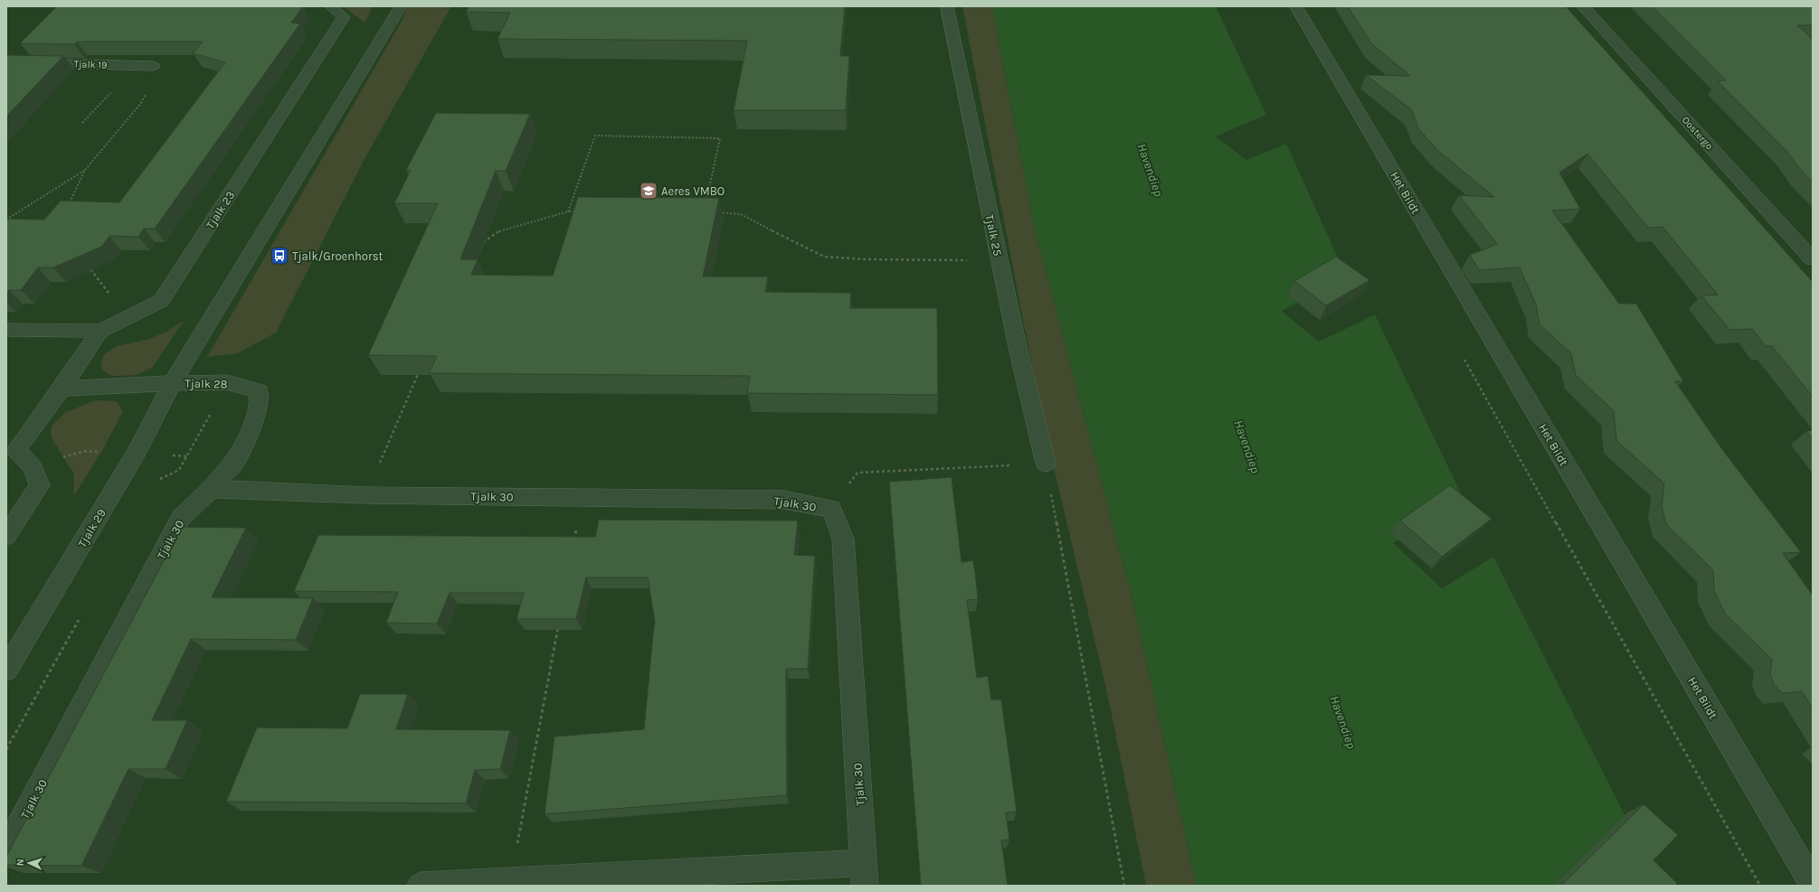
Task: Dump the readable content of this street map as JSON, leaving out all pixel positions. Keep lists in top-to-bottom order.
{
  "streets": {
    "street": [
      "Tjalk 19",
      "Oostergo",
      "Het Bildt",
      "Tjalk 23",
      "Tjalk 25",
      "Tjalk 28",
      "Tjalk 30",
      "Tjalk 29"
    ]
  },
  "crossings": [
    ["Tjalk 23", "Tjalk 28"],
    ["Tjalk 28", "Tjalk 30"],
    ["Tjalk 28", "Tjalk 29"]
  ],
  "water": ["Havendiep"],
  "places": {
    "school or university": ["Aeres VMBO"],
    "bus stop": ["Tjalk/Groenhorst"]
  },
  "north": "left"
}
